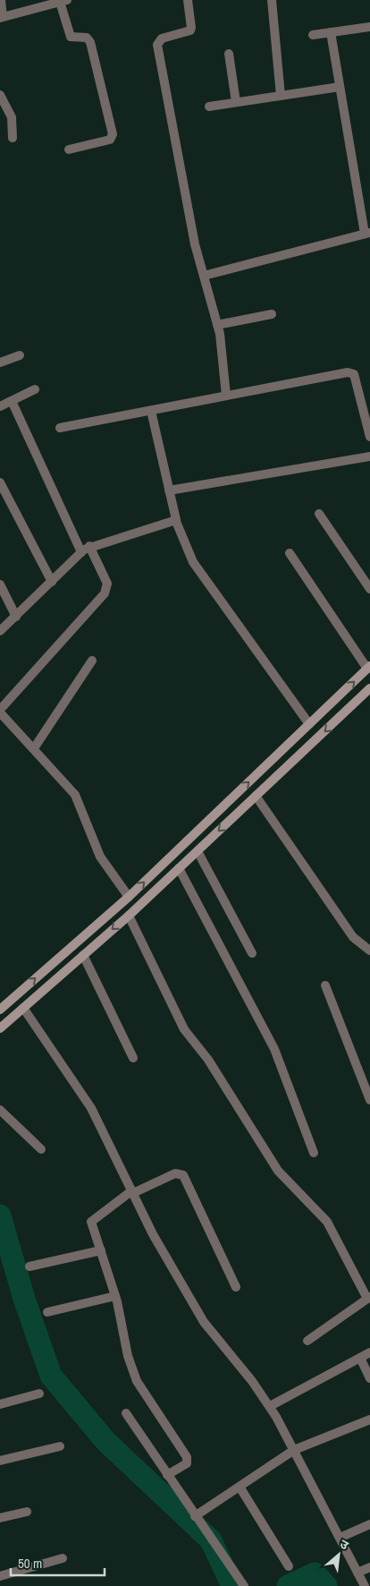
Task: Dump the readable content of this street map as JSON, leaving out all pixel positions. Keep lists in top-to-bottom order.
{
  "scale_bar": "50 m",
  "north": "top right"
}
